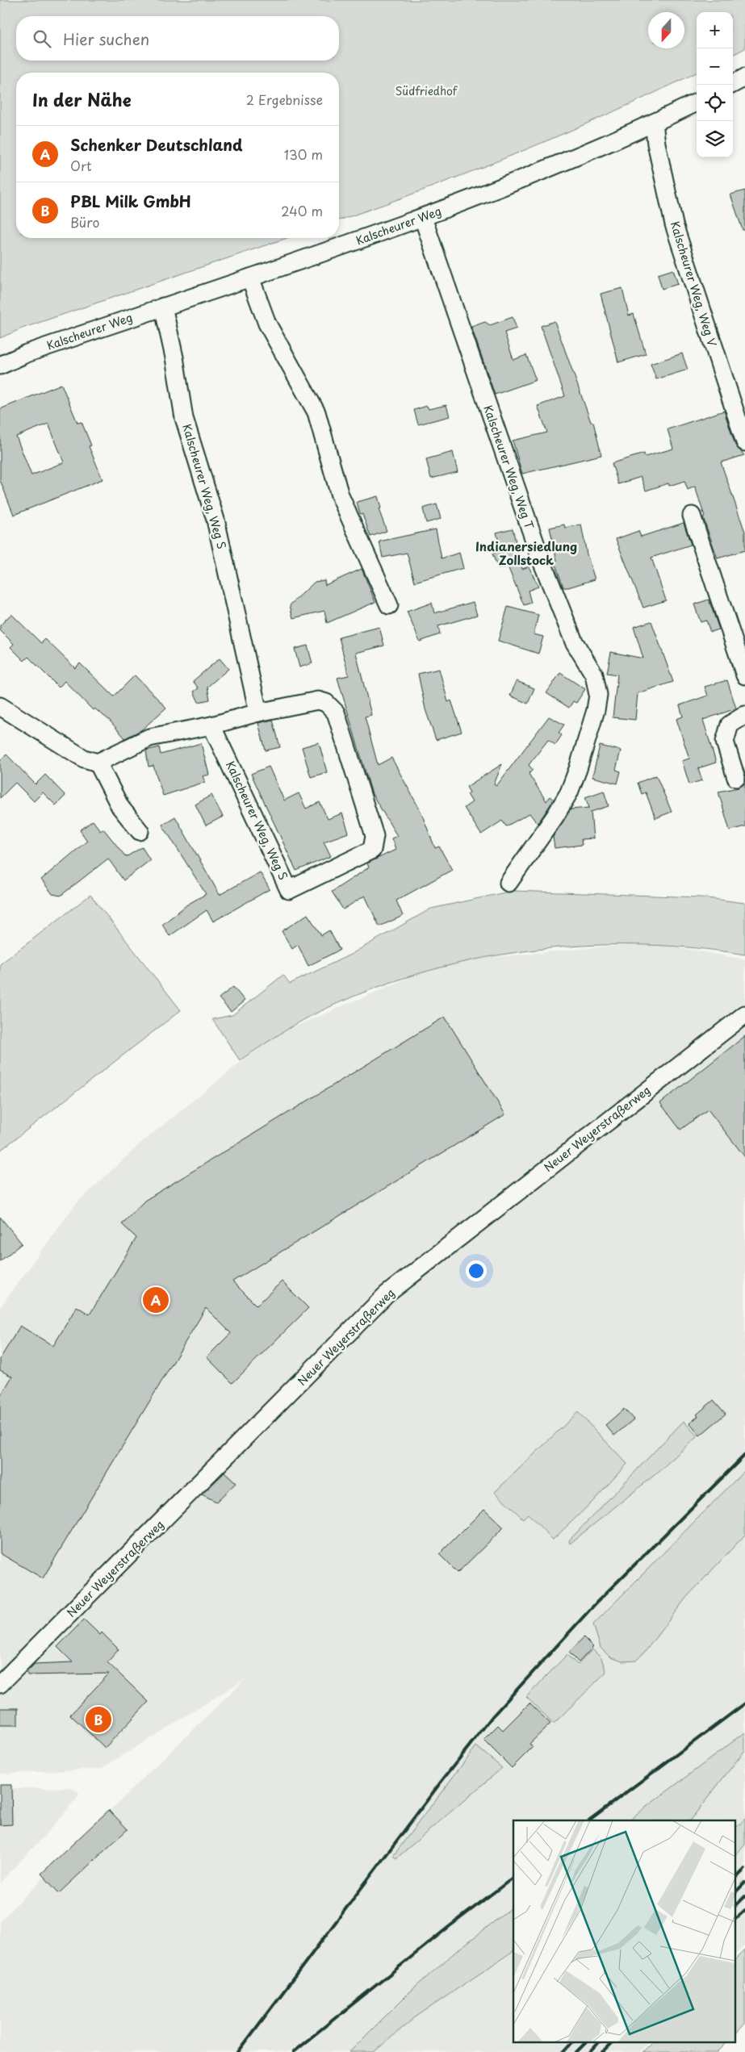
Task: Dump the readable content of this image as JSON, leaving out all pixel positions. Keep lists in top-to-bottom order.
{
  "streets": {
    "street": [
      "Kalscheurer Weg",
      "Kalscheurer Weg, Weg V",
      "Kalscheurer Weg, Weg T",
      "Kalscheurer Weg, Weg S",
      "Neuer Weyerstraßerweg"
    ]
  },
  "crossings": [
    ["Kalscheurer Weg", "Kalscheurer Weg, Weg V"],
    ["Kalscheurer Weg", "Kalscheurer Weg, Weg T"],
    ["Kalscheurer Weg", "Kalscheurer Weg, Weg S"]
  ],
  "districts": ["Indianersiedlung Zollstock"],
  "parks": ["Südfriedhof"],
  "north": "bottom",
  "page": {
    "map_buttons": ["+", "−"],
    "search": "Hier suchen",
    "heading": ["In der Nähe", "2 Ergebnisse"],
    "list": [
      {
        "mark": "A",
        "name": "Schenker Deutschland",
        "note": "Ort",
        "value": "130 m"
      },
      {
        "mark": "B",
        "name": "PBL Milk GmbH",
        "note": "Büro",
        "value": "240 m"
      }
    ],
    "pins": ["A", "B"]
  }
}
